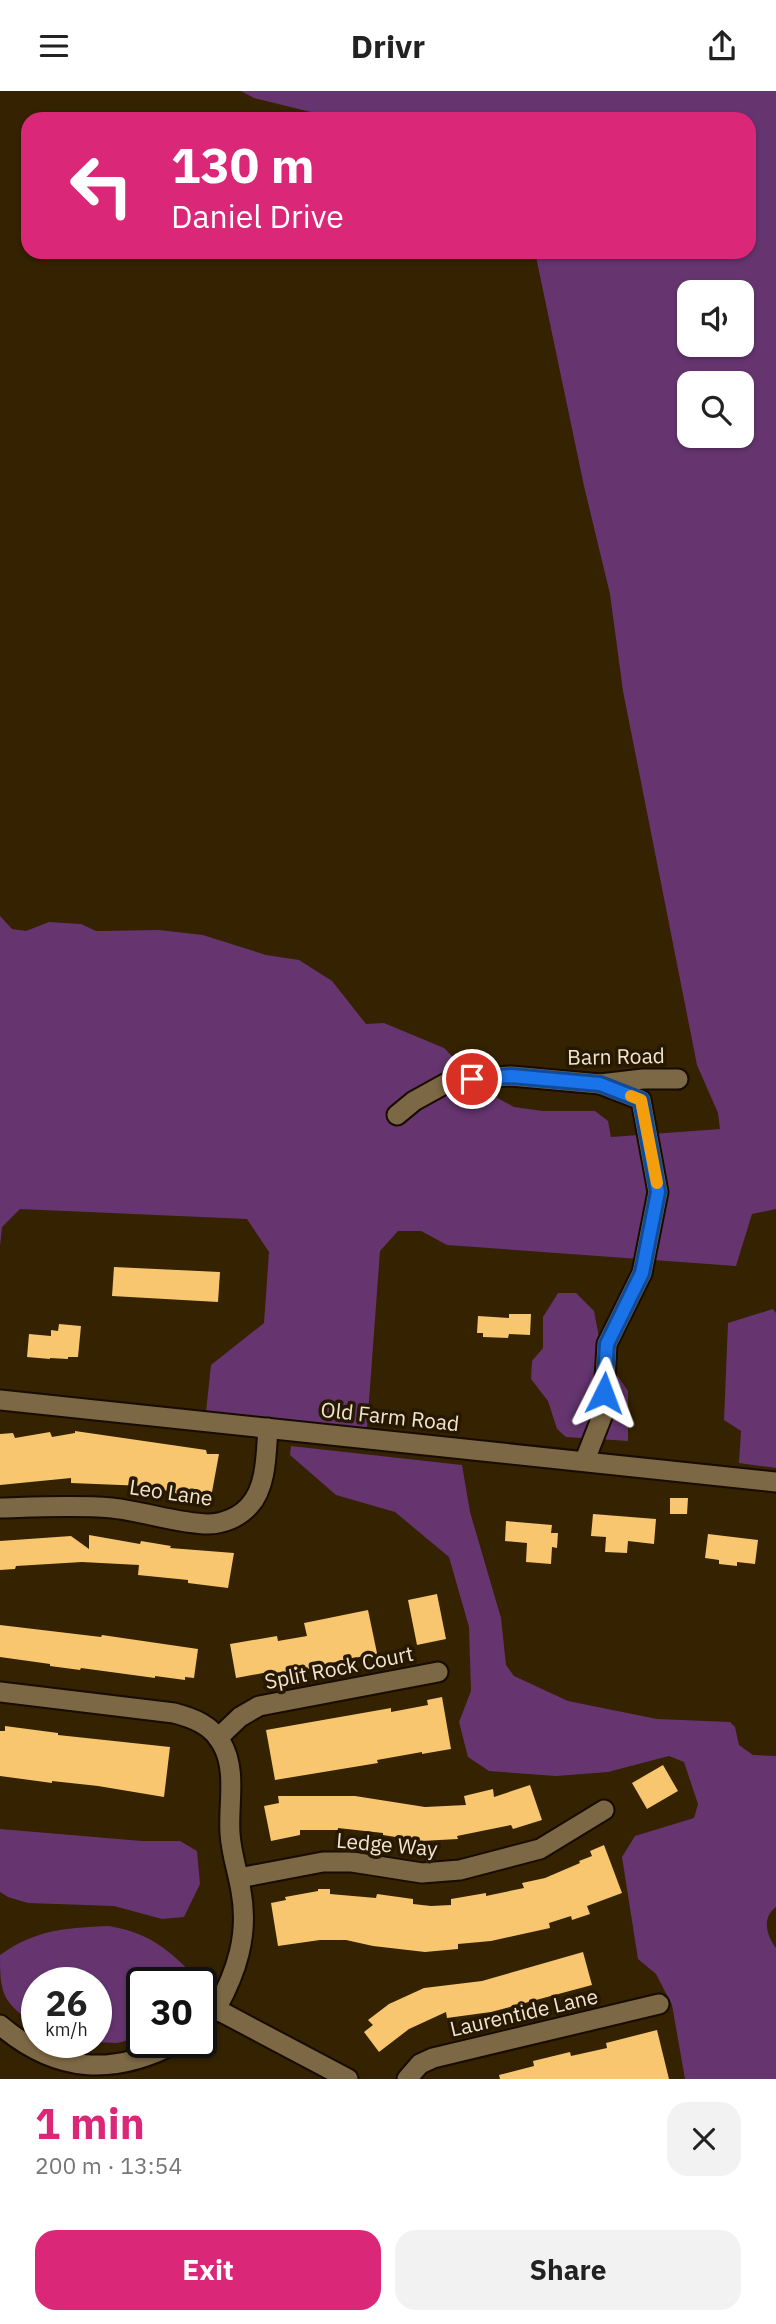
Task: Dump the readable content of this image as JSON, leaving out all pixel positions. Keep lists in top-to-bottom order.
{
  "streets": {
    "street": [
      "Barn Road",
      "Old Farm Road",
      "Leo Lane",
      "Split Rock Court",
      "Ledge Way",
      "Laurentide Lane"
    ]
  },
  "crossings": [
    ["Old Farm Road", "Leo Lane"]
  ],
  "page": {
    "header": "Drivr",
    "turn": ["130 m", "Daniel Drive"],
    "speed": "26 km/h",
    "limit": "30",
    "heading": ["1 min", "200 m · 13:54"],
    "buttons": ["Exit", "Share"]
  }
}
